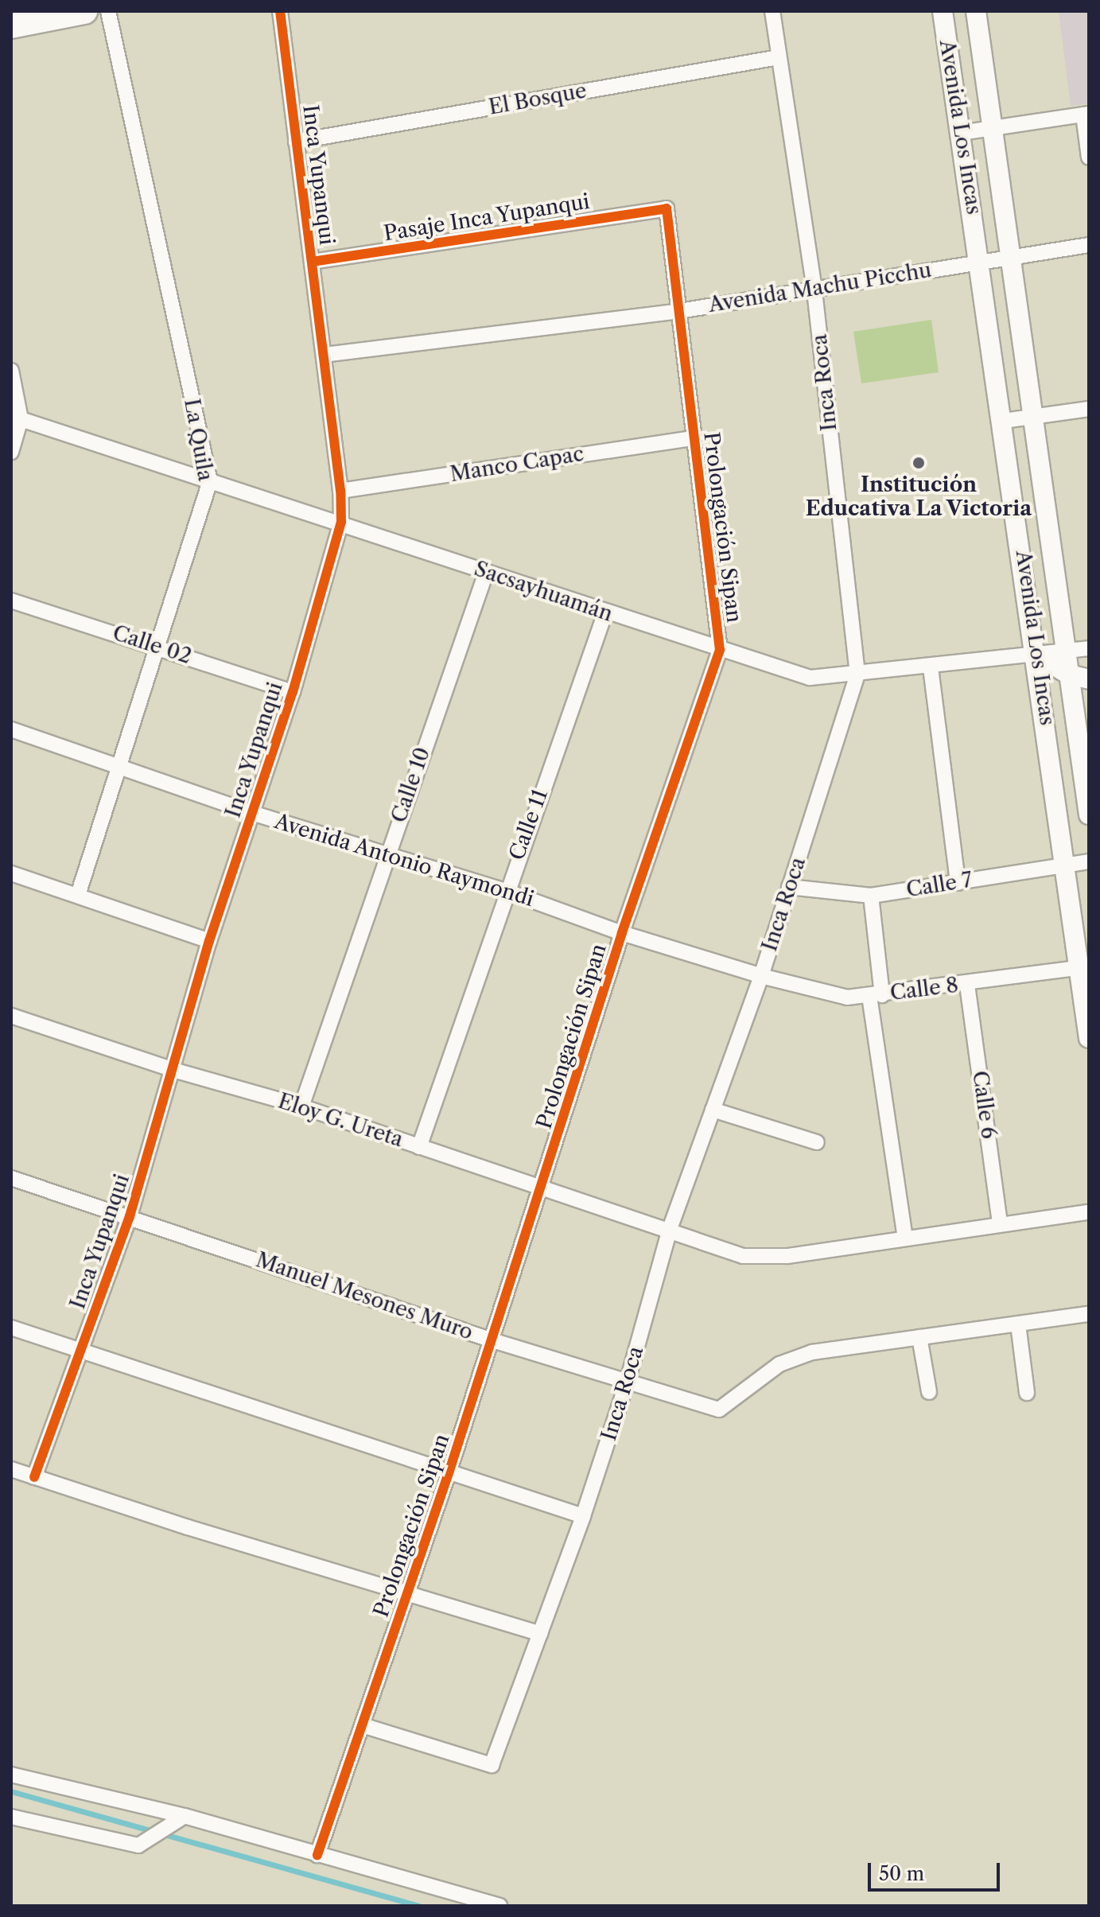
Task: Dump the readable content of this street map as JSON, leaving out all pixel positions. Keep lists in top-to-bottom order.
{
  "streets": {
    "street": [
      "El Bosque",
      "Avenida Los Incas",
      "Inca Yupanqui",
      "Pasaje Inca Yupanqui",
      "Avenida Machu Picchu",
      "Inca Roca",
      "La Quila",
      "Manco Capac",
      "Prolongación Sipan",
      "Sacsayhuamán",
      "Calle 02",
      "Calle 10",
      "Calle 11",
      "Avenida Antonio Raymondi",
      "Calle 7",
      "Calle 8",
      "Calle 6",
      "Eloy G. Ureta",
      "Manuel Mesones Muro"
    ]
  },
  "crossings": [
    ["El Bosque", "Inca Yupanqui"],
    ["El Bosque", "Inca Roca"],
    ["Avenida Los Incas", "Avenida Machu Picchu"],
    ["Avenida Los Incas", "Sacsayhuamán"],
    ["Avenida Los Incas", "Calle 7"],
    ["Avenida Los Incas", "Calle 8"],
    ["Inca Yupanqui", "Pasaje Inca Yupanqui"],
    ["Inca Yupanqui", "Avenida Machu Picchu"],
    ["Inca Yupanqui", "Manco Capac"],
    ["Inca Yupanqui", "Sacsayhuamán"],
    ["Inca Yupanqui", "Calle 02"],
    ["Inca Yupanqui", "Avenida Antonio Raymondi"],
    ["Inca Yupanqui", "Eloy G. Ureta"],
    ["Inca Yupanqui", "Manuel Mesones Muro"],
    ["Pasaje Inca Yupanqui", "Prolongación Sipan"],
    ["Avenida Machu Picchu", "Inca Roca"],
    ["Avenida Machu Picchu", "Prolongación Sipan"],
    ["Inca Roca", "Prolongación Sipan"],
    ["Inca Roca", "Sacsayhuamán"],
    ["Inca Roca", "Avenida Antonio Raymondi"],
    ["Inca Roca", "Calle 7"],
    ["Inca Roca", "Calle 8"],
    ["Inca Roca", "Eloy G. Ureta"],
    ["Inca Roca", "Manuel Mesones Muro"],
    ["La Quila", "Sacsayhuamán"],
    ["La Quila", "Calle 02"],
    ["La Quila", "Avenida Antonio Raymondi"],
    ["Manco Capac", "Prolongación Sipan"],
    ["Prolongación Sipan", "Sacsayhuamán"],
    ["Prolongación Sipan", "Avenida Antonio Raymondi"],
    ["Prolongación Sipan", "Eloy G. Ureta"],
    ["Prolongación Sipan", "Manuel Mesones Muro"],
    ["Sacsayhuamán", "Calle 10"],
    ["Sacsayhuamán", "Calle 11"],
    ["Calle 10", "Avenida Antonio Raymondi"],
    ["Calle 10", "Eloy G. Ureta"],
    ["Calle 11", "Avenida Antonio Raymondi"],
    ["Calle 11", "Eloy G. Ureta"],
    ["Avenida Antonio Raymondi", "Calle 8"],
    ["Calle 8", "Calle 6"],
    ["Calle 6", "Eloy G. Ureta"]
  ],
  "places": ["Institución Educativa La Victoria"],
  "scale_bar": "50 m"
}
